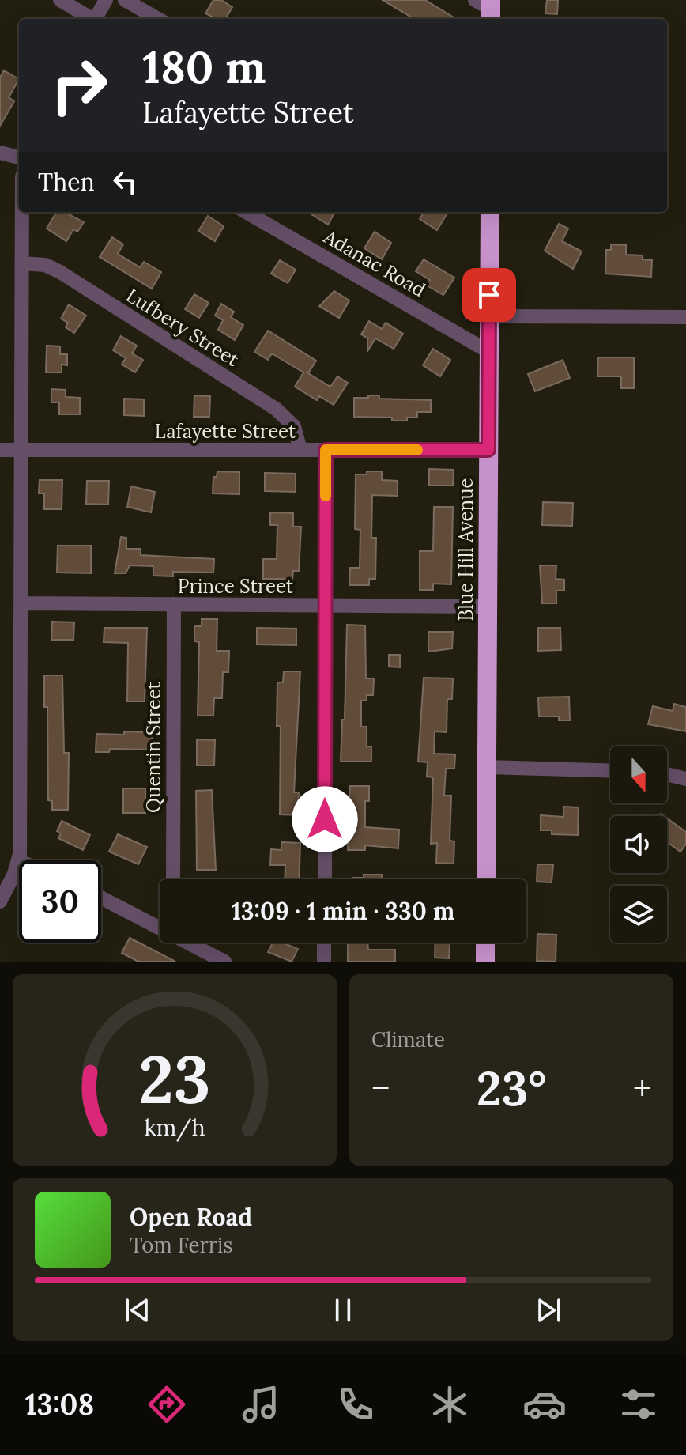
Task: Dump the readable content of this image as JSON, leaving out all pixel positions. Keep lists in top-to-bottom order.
{
  "streets": {
    "highway": ["Blue Hill Avenue"],
    "street": [
      "Adanac Road",
      "Lufbery Street",
      "Lafayette Street",
      "Prince Street",
      "Quentin Street"
    ]
  },
  "crossings": [
    ["Adanac Road", "Blue Hill Avenue"],
    ["Lufbery Street", "Lafayette Street"],
    ["Lafayette Street", "Blue Hill Avenue"],
    ["Blue Hill Avenue", "Prince Street"],
    ["Prince Street", "Quentin Street"]
  ],
  "north": "bottom",
  "page": {
    "turn": ["180 m", "Lafayette Street"],
    "then": "Then",
    "limit": "30",
    "trip": "13:09 · 1 min · 330 m",
    "tile": "Climate",
    "heat": ["−", "23°", "+"],
    "song": ["Open Road", "Tom Ferris"],
    "tabs": "13:08",
    "gauge": ["23", "km/h"]
  }
}
